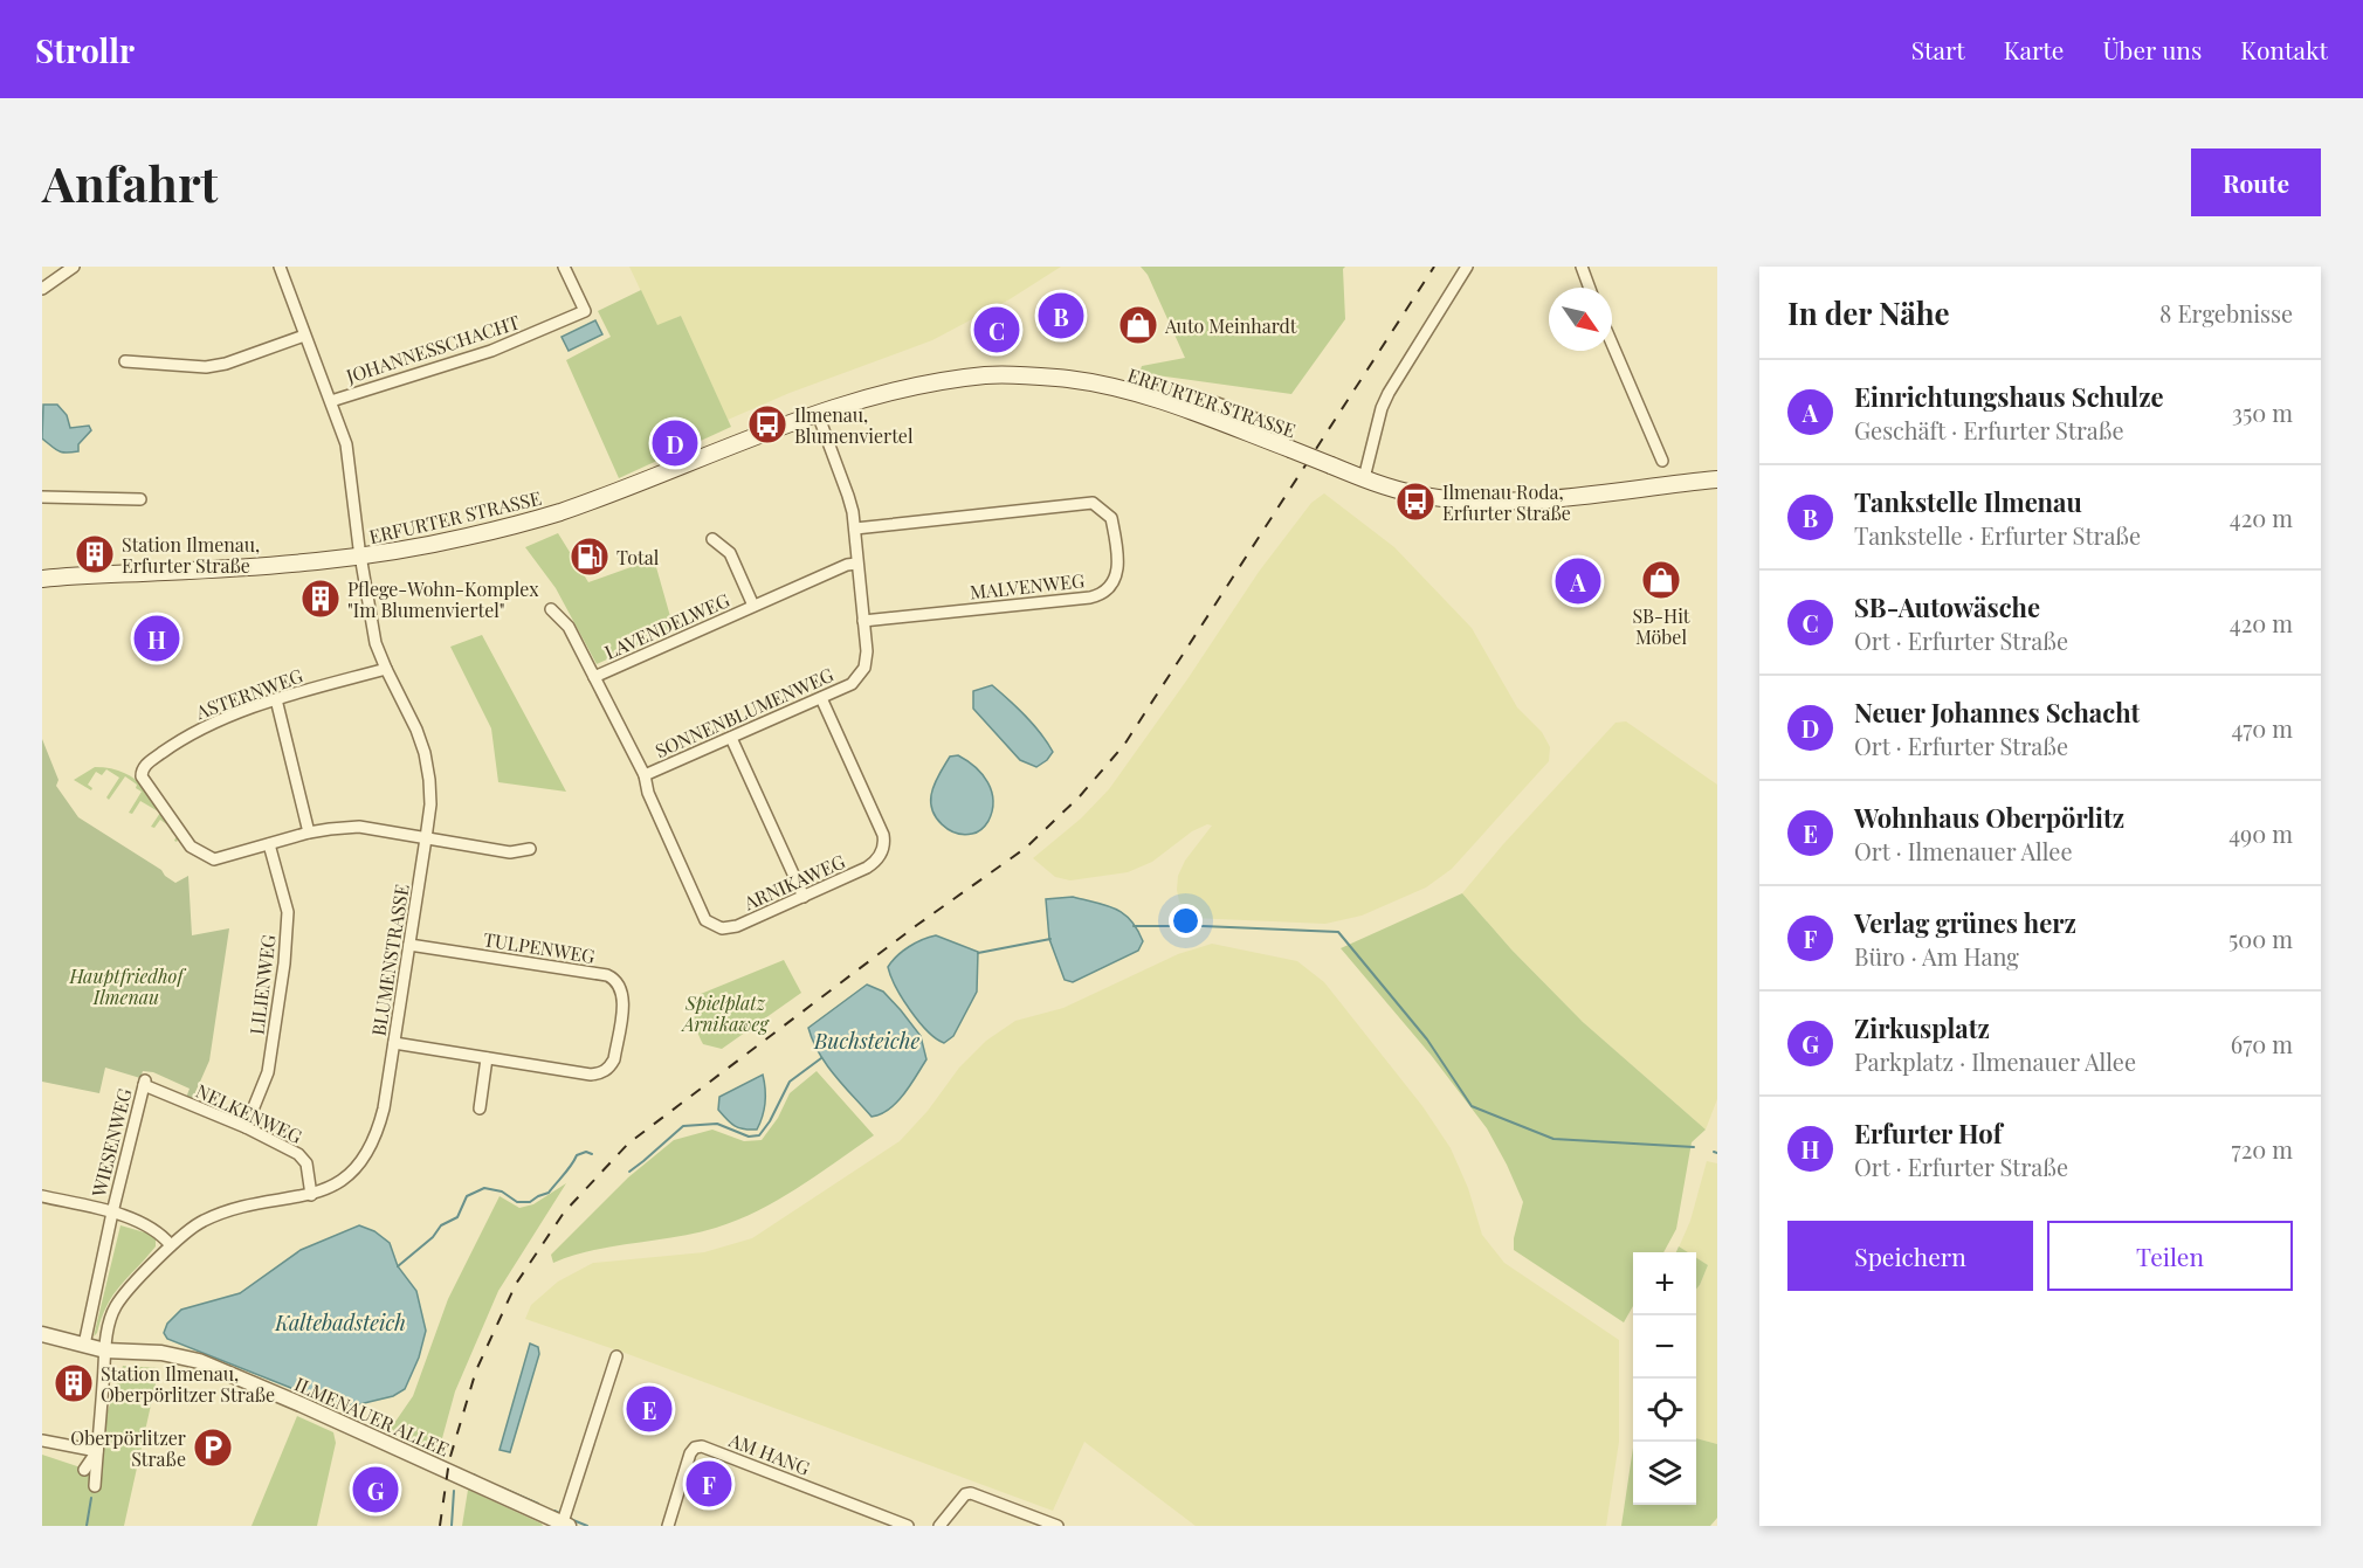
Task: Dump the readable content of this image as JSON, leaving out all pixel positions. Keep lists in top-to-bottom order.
{
  "streets": {
    "main road": ["ERFURTER STRASSE"],
    "street": [
      "JOHANNESSCHACHT",
      "MALVENWEG",
      "LAVENDELWEG",
      "ASTERNWEG",
      "SONNENBLUMENWEG",
      "ARNIKAWEG",
      "TULPENWEG",
      "BLUMENSTRASSE",
      "LILIENWEG",
      "NELKENWEG",
      "WIESENWEG",
      "ILMENAUER ALLEE",
      "AM HANG"
    ]
  },
  "crossings": [
    ["JOHANNESSCHACHT", "BLUMENSTRASSE"],
    ["ERFURTER STRASSE", "SONNENBLUMENWEG"],
    ["ERFURTER STRASSE", "BLUMENSTRASSE"],
    ["MALVENWEG", "SONNENBLUMENWEG"],
    ["LAVENDELWEG", "SONNENBLUMENWEG"],
    ["ASTERNWEG", "BLUMENSTRASSE"],
    ["ASTERNWEG", "LILIENWEG"],
    ["SONNENBLUMENWEG", "ARNIKAWEG"],
    ["TULPENWEG", "BLUMENSTRASSE"],
    ["BLUMENSTRASSE", "NELKENWEG"],
    ["BLUMENSTRASSE", "ILMENAUER ALLEE"],
    ["LILIENWEG", "NELKENWEG"],
    ["NELKENWEG", "WIESENWEG"]
  ],
  "water": ["Buchsteiche", "Kaltebadsteich"],
  "parks": ["Hauptfriedhof Ilmenau", "Spielplatz Arnikaweg"],
  "places": {
    "shop": ["Auto Meinhardt", "SB-Hit Möbel"],
    "bus stop": ["Ilmenau, Blumenviertel", "Ilmenau Roda, Erfurter Straße"],
    "building": ["Station Ilmenau, Erfurter Straße", "Pflege-Wohn-Komplex \"Im Blumenviertel\"", "Station Ilmenau, Oberpörlitzer Straße"],
    "fuel station": ["Total"],
    "parking": ["Oberpörlitzer Straße"]
  },
  "north": "bottom right",
  "page": {
    "header": "Strollr",
    "nav": [
      "Start",
      "Karte",
      "Über uns",
      "Kontakt"
    ],
    "buttons": [
      "Route",
      ["Speichern", "Teilen"]
    ],
    "title": "Anfahrt",
    "heading": ["In der Nähe", "8 Ergebnisse"],
    "pins": [
      "B",
      "C",
      "D",
      "A",
      "H",
      "E",
      "F",
      "G"
    ],
    "list": [
      {
        "mark": "A",
        "name": "Einrichtungshaus Schulze",
        "note": "Geschäft · Erfurter Straße",
        "value": "350 m"
      },
      {
        "mark": "B",
        "name": "Tankstelle Ilmenau",
        "note": "Tankstelle · Erfurter Straße",
        "value": "420 m"
      },
      {
        "mark": "C",
        "name": "SB-Autowäsche",
        "note": "Ort · Erfurter Straße",
        "value": "420 m"
      },
      {
        "mark": "D",
        "name": "Neuer Johannes Schacht",
        "note": "Ort · Erfurter Straße",
        "value": "470 m"
      },
      {
        "mark": "E",
        "name": "Wohnhaus Oberpörlitz",
        "note": "Ort · Ilmenauer Allee",
        "value": "490 m"
      },
      {
        "mark": "F",
        "name": "Verlag grünes herz",
        "note": "Büro · Am Hang",
        "value": "500 m"
      },
      {
        "mark": "G",
        "name": "Zirkusplatz",
        "note": "Parkplatz · Ilmenauer Allee",
        "value": "670 m"
      },
      {
        "mark": "H",
        "name": "Erfurter Hof",
        "note": "Ort · Erfurter Straße",
        "value": "720 m"
      }
    ],
    "map_buttons": ["+", "−"]
  }
}
